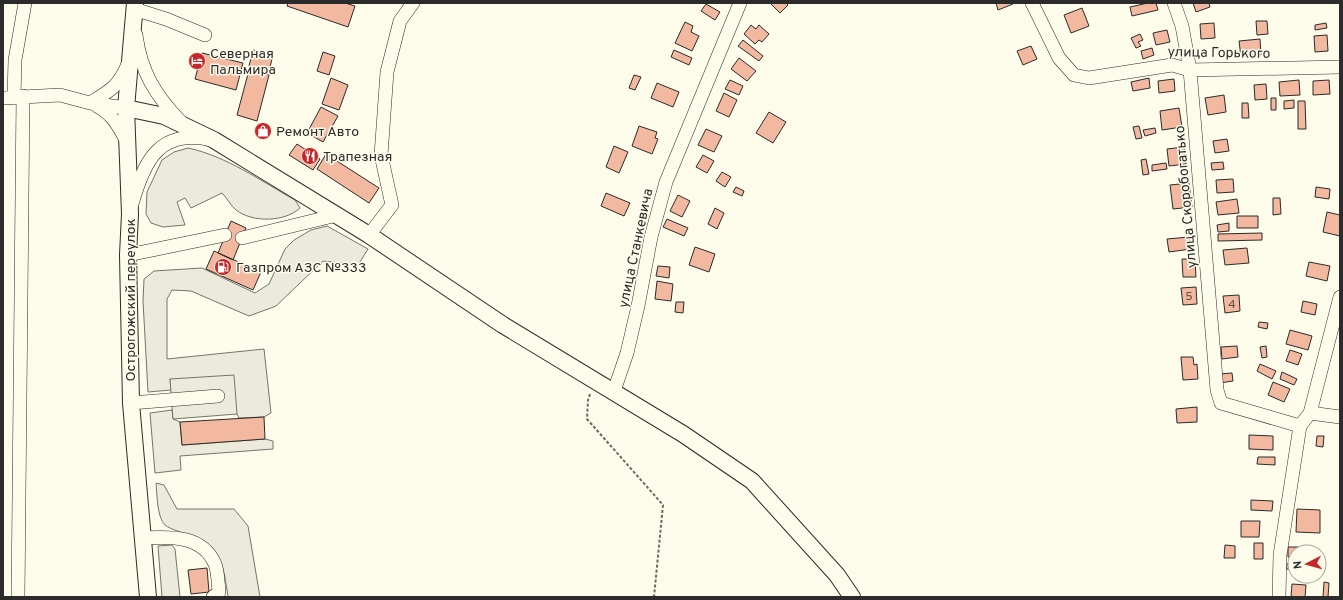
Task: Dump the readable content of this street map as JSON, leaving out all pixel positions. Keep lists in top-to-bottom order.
{
  "streets": {
    "main road": ["Острогожский переулок"],
    "street": ["улица Горького", "улица Скоробогатько", "улица Станкевича"]
  },
  "crossings": [
    ["улица Горького", "улица Скоробогатько"]
  ],
  "places": {
    "hotel": ["Северная Пальмира"],
    "shop": ["Ремонт Авто"],
    "restaurant": ["Трапезная"],
    "fuel station": ["Газпром АЗС №333"]
  },
  "house_numbers": ["5", "4"],
  "north": "left"
}
